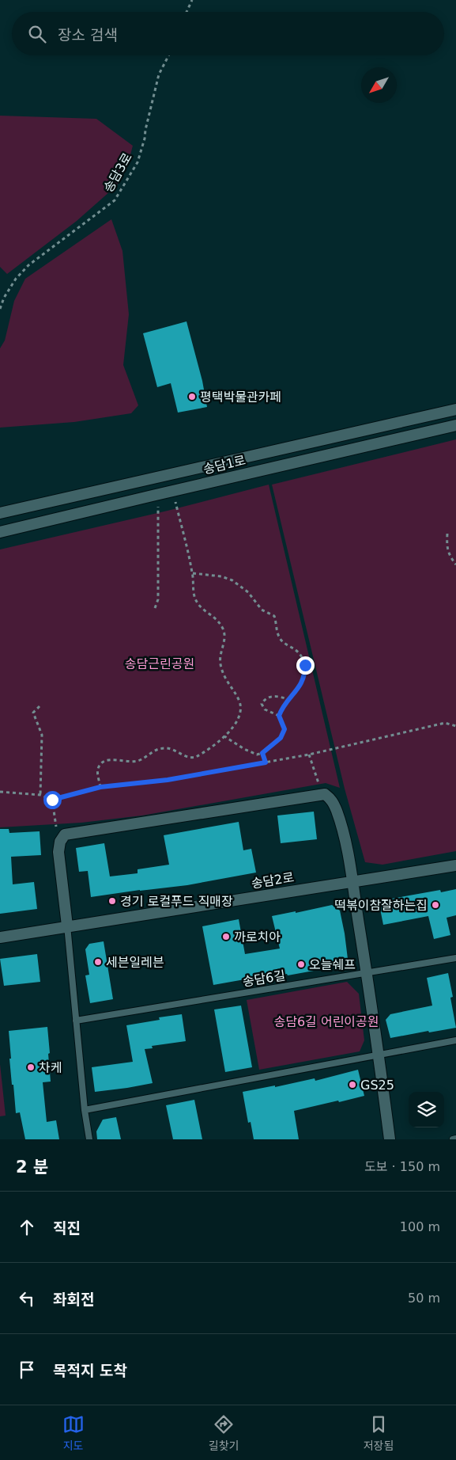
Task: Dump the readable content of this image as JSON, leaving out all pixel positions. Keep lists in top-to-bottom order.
{
  "streets": {
    "street": ["송담1로", "송담2로"],
    "lane": ["송담6길"],
    "path": ["송담3로"]
  },
  "parks": ["송담근린공원", "송담6길 어린이공원"],
  "places": [
    "평택박물관카페",
    "경기 로컬푸드 직매장",
    "떡볶이참잘하는집",
    "까로치아",
    "세븐일레븐",
    "오늘쉐프",
    "차케",
    "GS25"
  ],
  "north": "bottom left",
  "page": {
    "search": "장소 검색",
    "heading": ["2 분", "도보 · 150 m"],
    "list": [
      ["직진", "100 m"],
      ["좌회전", "50 m"],
      "목적지 도착"
    ],
    "nav": ["지도", "길찾기", "저장됨"]
  }
}
